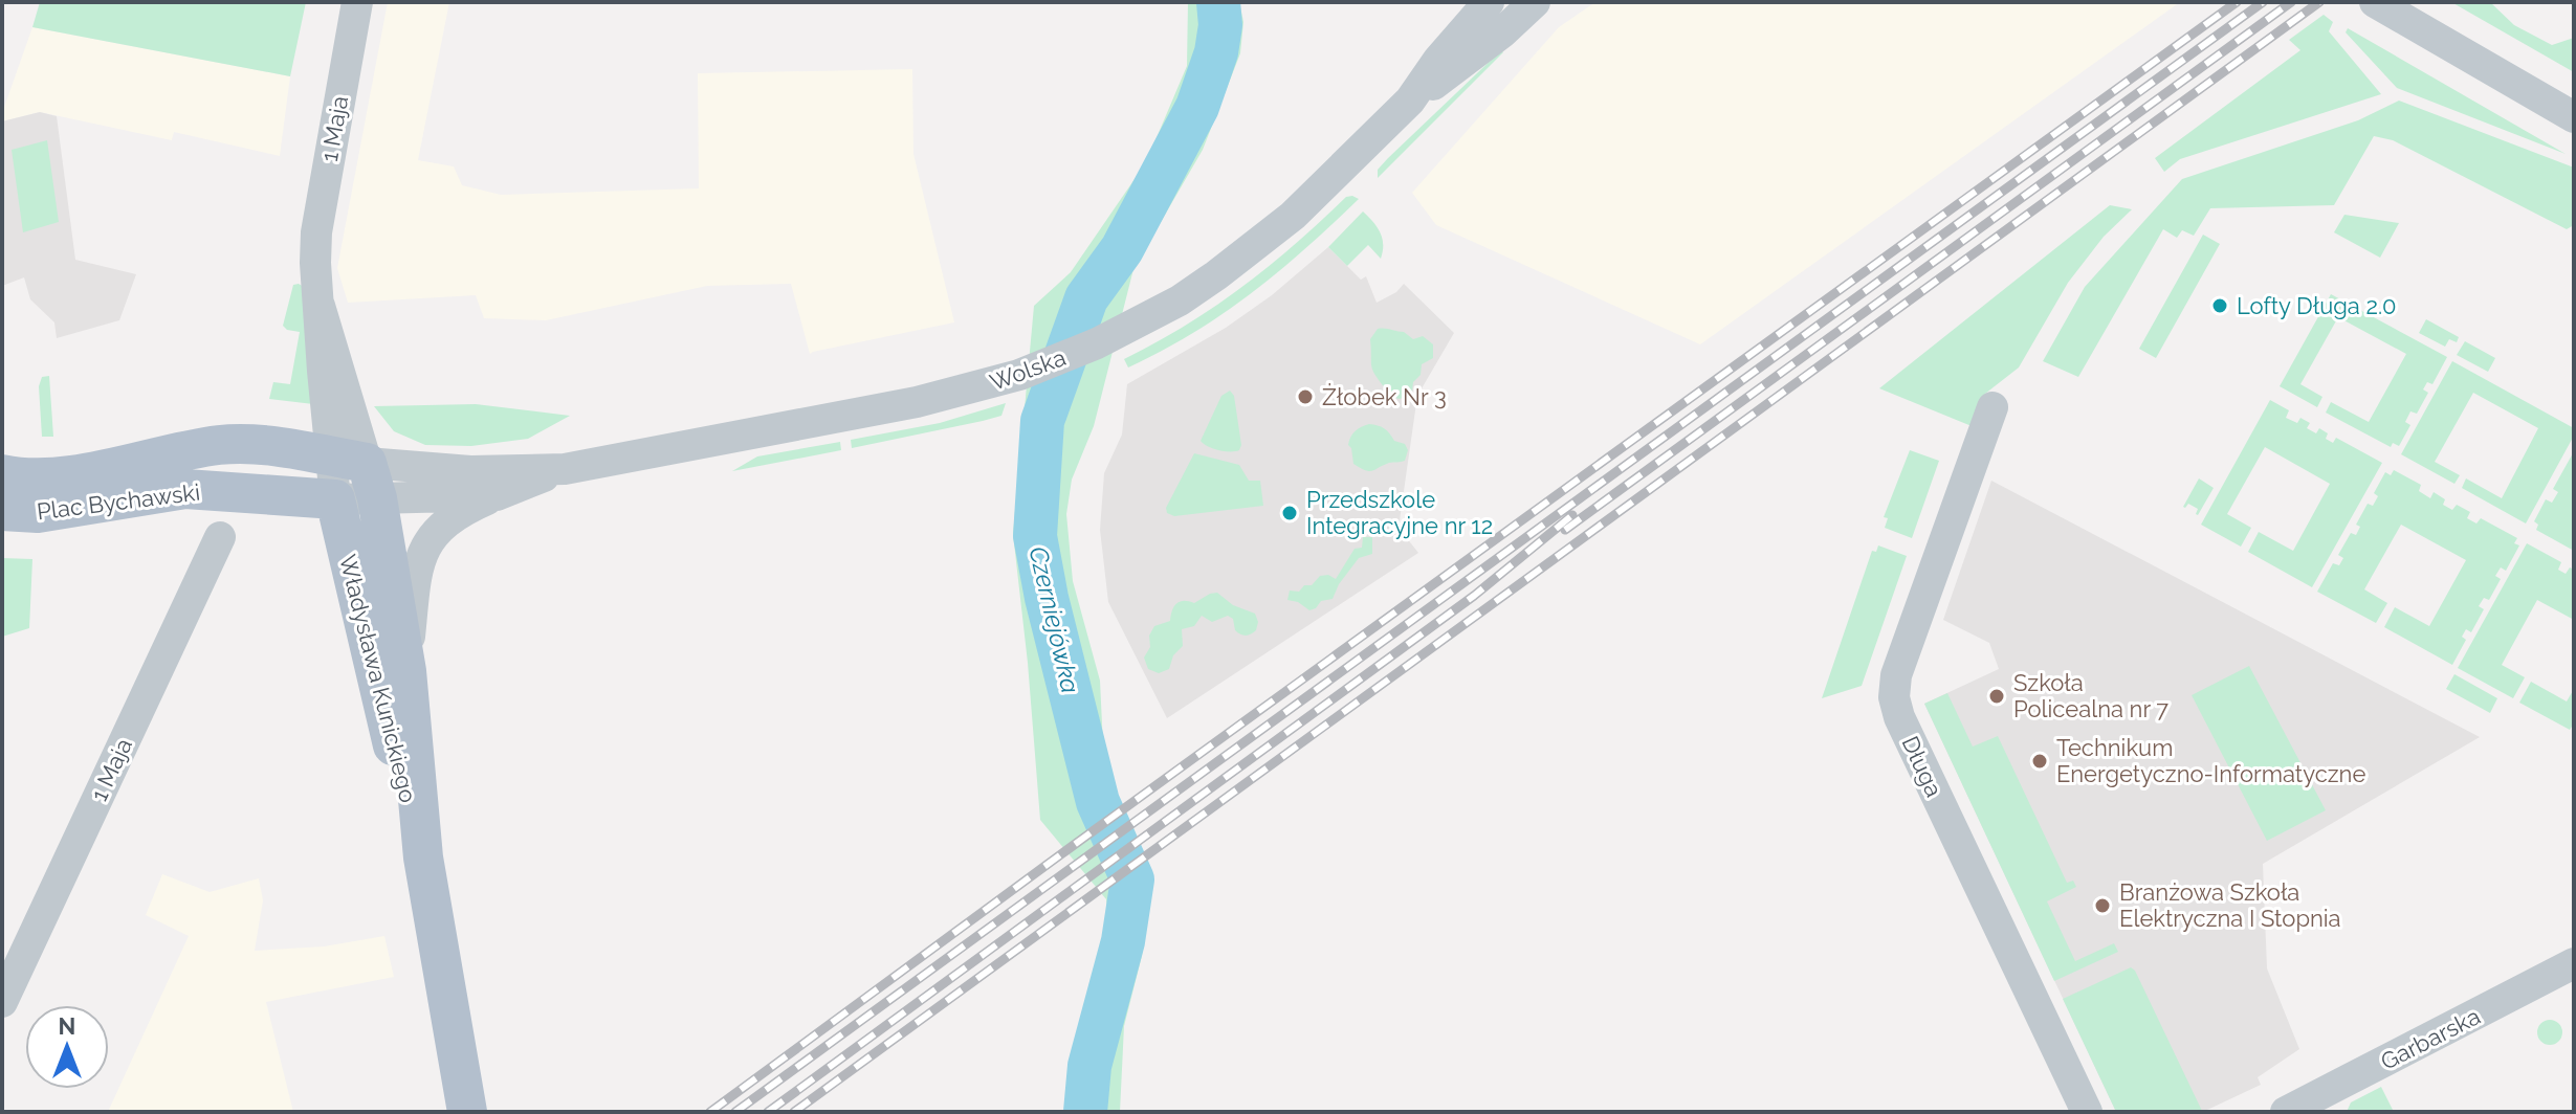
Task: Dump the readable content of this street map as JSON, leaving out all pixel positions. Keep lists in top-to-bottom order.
{
  "streets": {
    "main road": ["Plac Bychawski", "Władysława Kunickiego"],
    "street": [
      "1 Maja",
      "Wolska",
      "Długa",
      "Garbarska"
    ]
  },
  "crossings": [
    ["1 Maja", "Wolska"],
    ["1 Maja", "Plac Bychawski"],
    ["1 Maja", "Władysława Kunickiego"],
    ["Wolska", "Plac Bychawski"],
    ["Wolska", "Władysława Kunickiego"],
    ["Plac Bychawski", "Władysława Kunickiego"]
  ],
  "water": ["Czerniejówka"],
  "places": [
    "Lofty Długa 2.0",
    "Żłobek Nr 3",
    "Przedszkole Integracyjne nr 12",
    "Szkoła Policealna nr 7",
    "Technikum Energetyczno-Informatyczne",
    "Branżowa Szkoła Elektryczna I Stopnia"
  ],
  "north": "top"
}
